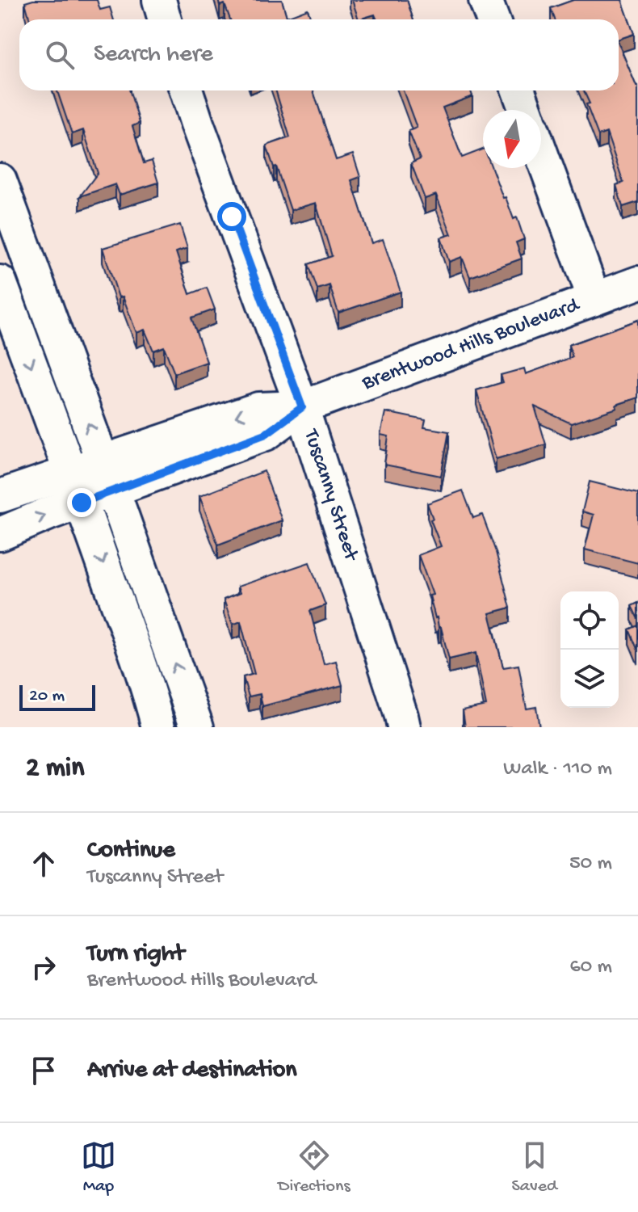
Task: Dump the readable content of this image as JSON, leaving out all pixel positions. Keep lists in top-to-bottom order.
{
  "streets": {
    "street": ["Brentwood Hills Boulevard", "Tuscanny Street"]
  },
  "crossings": [
    ["Brentwood Hills Boulevard", "Tuscanny Street"]
  ],
  "scale_bar": "20 m",
  "north": "bottom",
  "page": {
    "search": "Search here",
    "scale": "20 m",
    "heading": ["2 min", "Walk · 110 m"],
    "list": [
      ["Continue", "Tuscanny Street", "50 m"],
      ["Turn right", "Brentwood Hills Boulevard", "60 m"],
      "Arrive at destination"
    ],
    "nav": ["Map", "Directions", "Saved"]
  }
}
